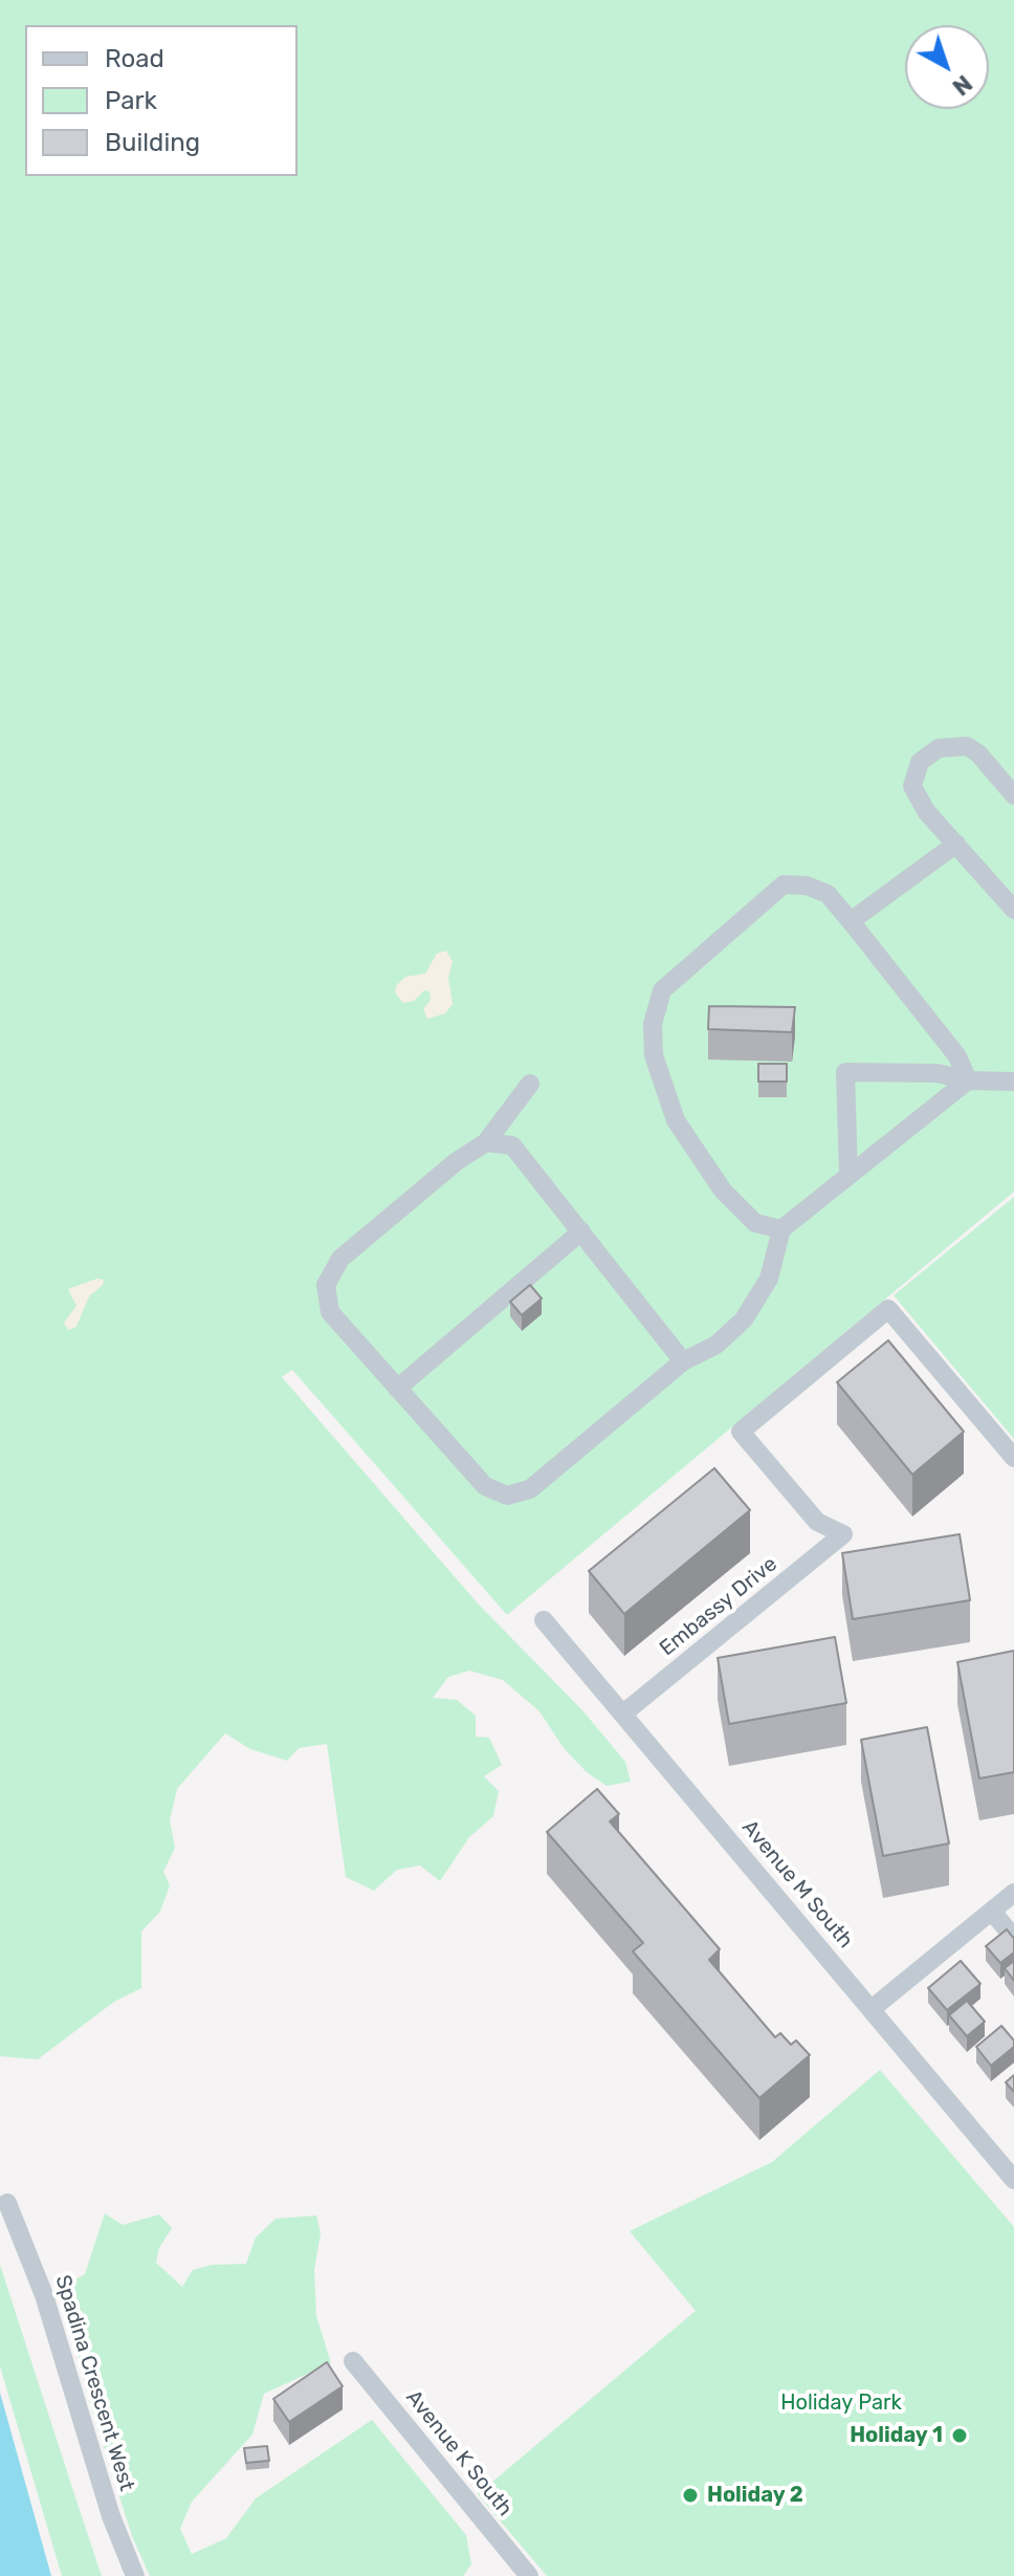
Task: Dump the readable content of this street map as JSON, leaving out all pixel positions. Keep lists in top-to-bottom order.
{
  "streets": {
    "street": [
      "Embassy Drive",
      "Avenue M South",
      "Spadina Crescent West",
      "Avenue K South"
    ]
  },
  "crossings": [
    ["Embassy Drive", "Avenue M South"]
  ],
  "parks": ["Holiday Park"],
  "places": ["Holiday 1", "Holiday 2"],
  "legend": ["Road", "Park", "Building"],
  "north": "bottom right"
}
